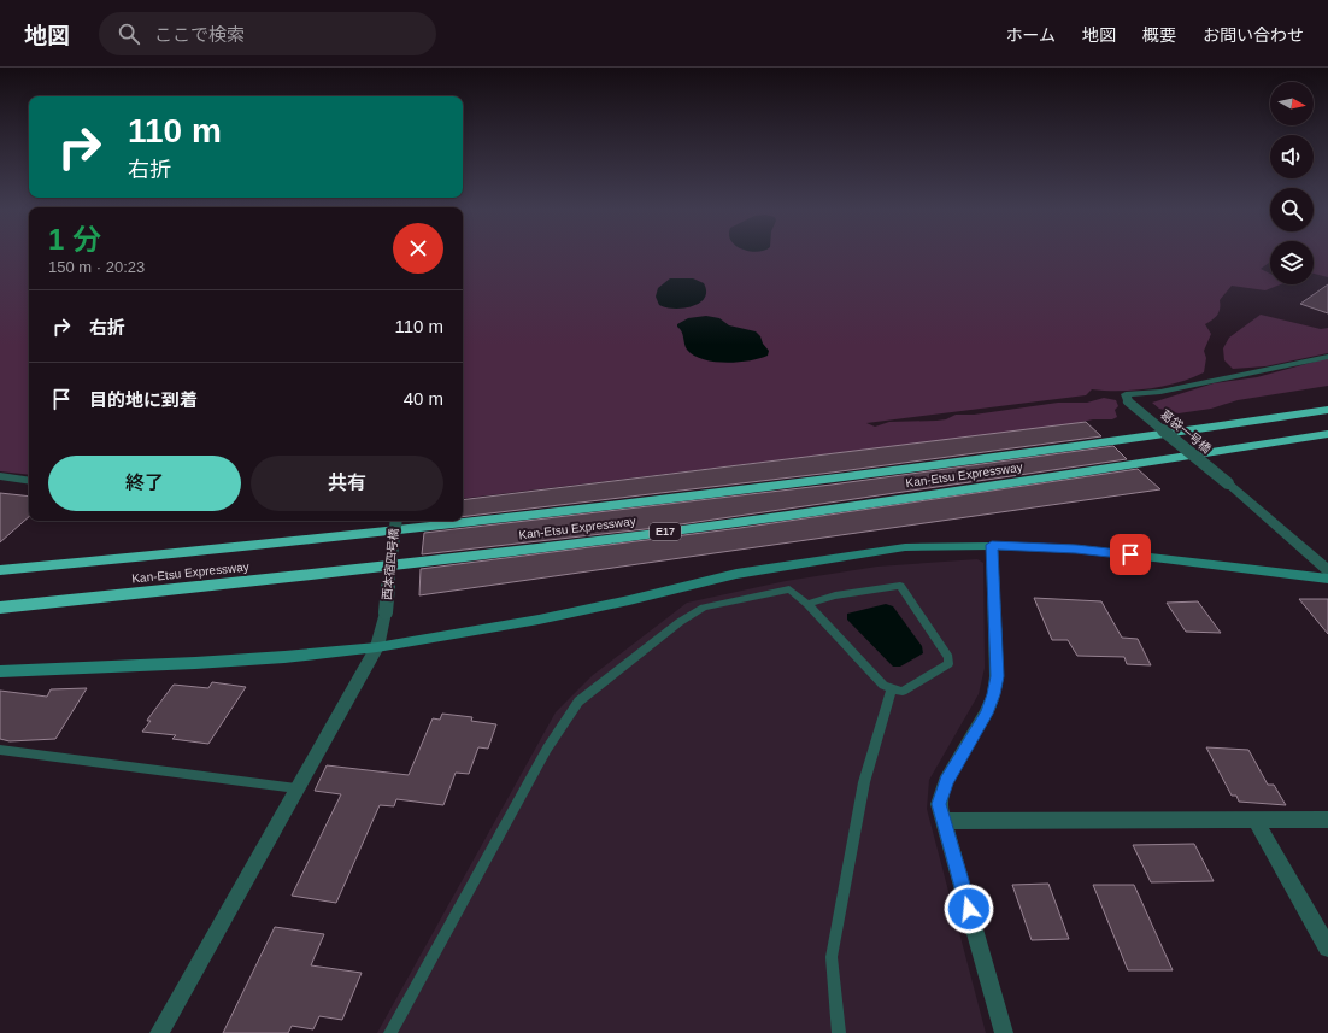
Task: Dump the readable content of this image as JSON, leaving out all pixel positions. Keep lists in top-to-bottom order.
{
  "streets": {
    "highway": ["Kan-Etsu Expressway", "E17"],
    "street": ["葛袋一号橋", "西本宿四号橋"]
  },
  "north": "right",
  "page": {
    "header": "地図",
    "search": "ここで検索",
    "nav": [
      "ホーム",
      "地図",
      "概要",
      "お問い合わせ"
    ],
    "turn": ["110 m", "右折"],
    "heading": ["1 分", "150 m · 20:23"],
    "list": [
      {
        "name": "右折",
        "value": "110 m"
      },
      {
        "name": "目的地に到着",
        "value": "40 m"
      }
    ],
    "buttons": ["終了", "共有"]
  }
}
